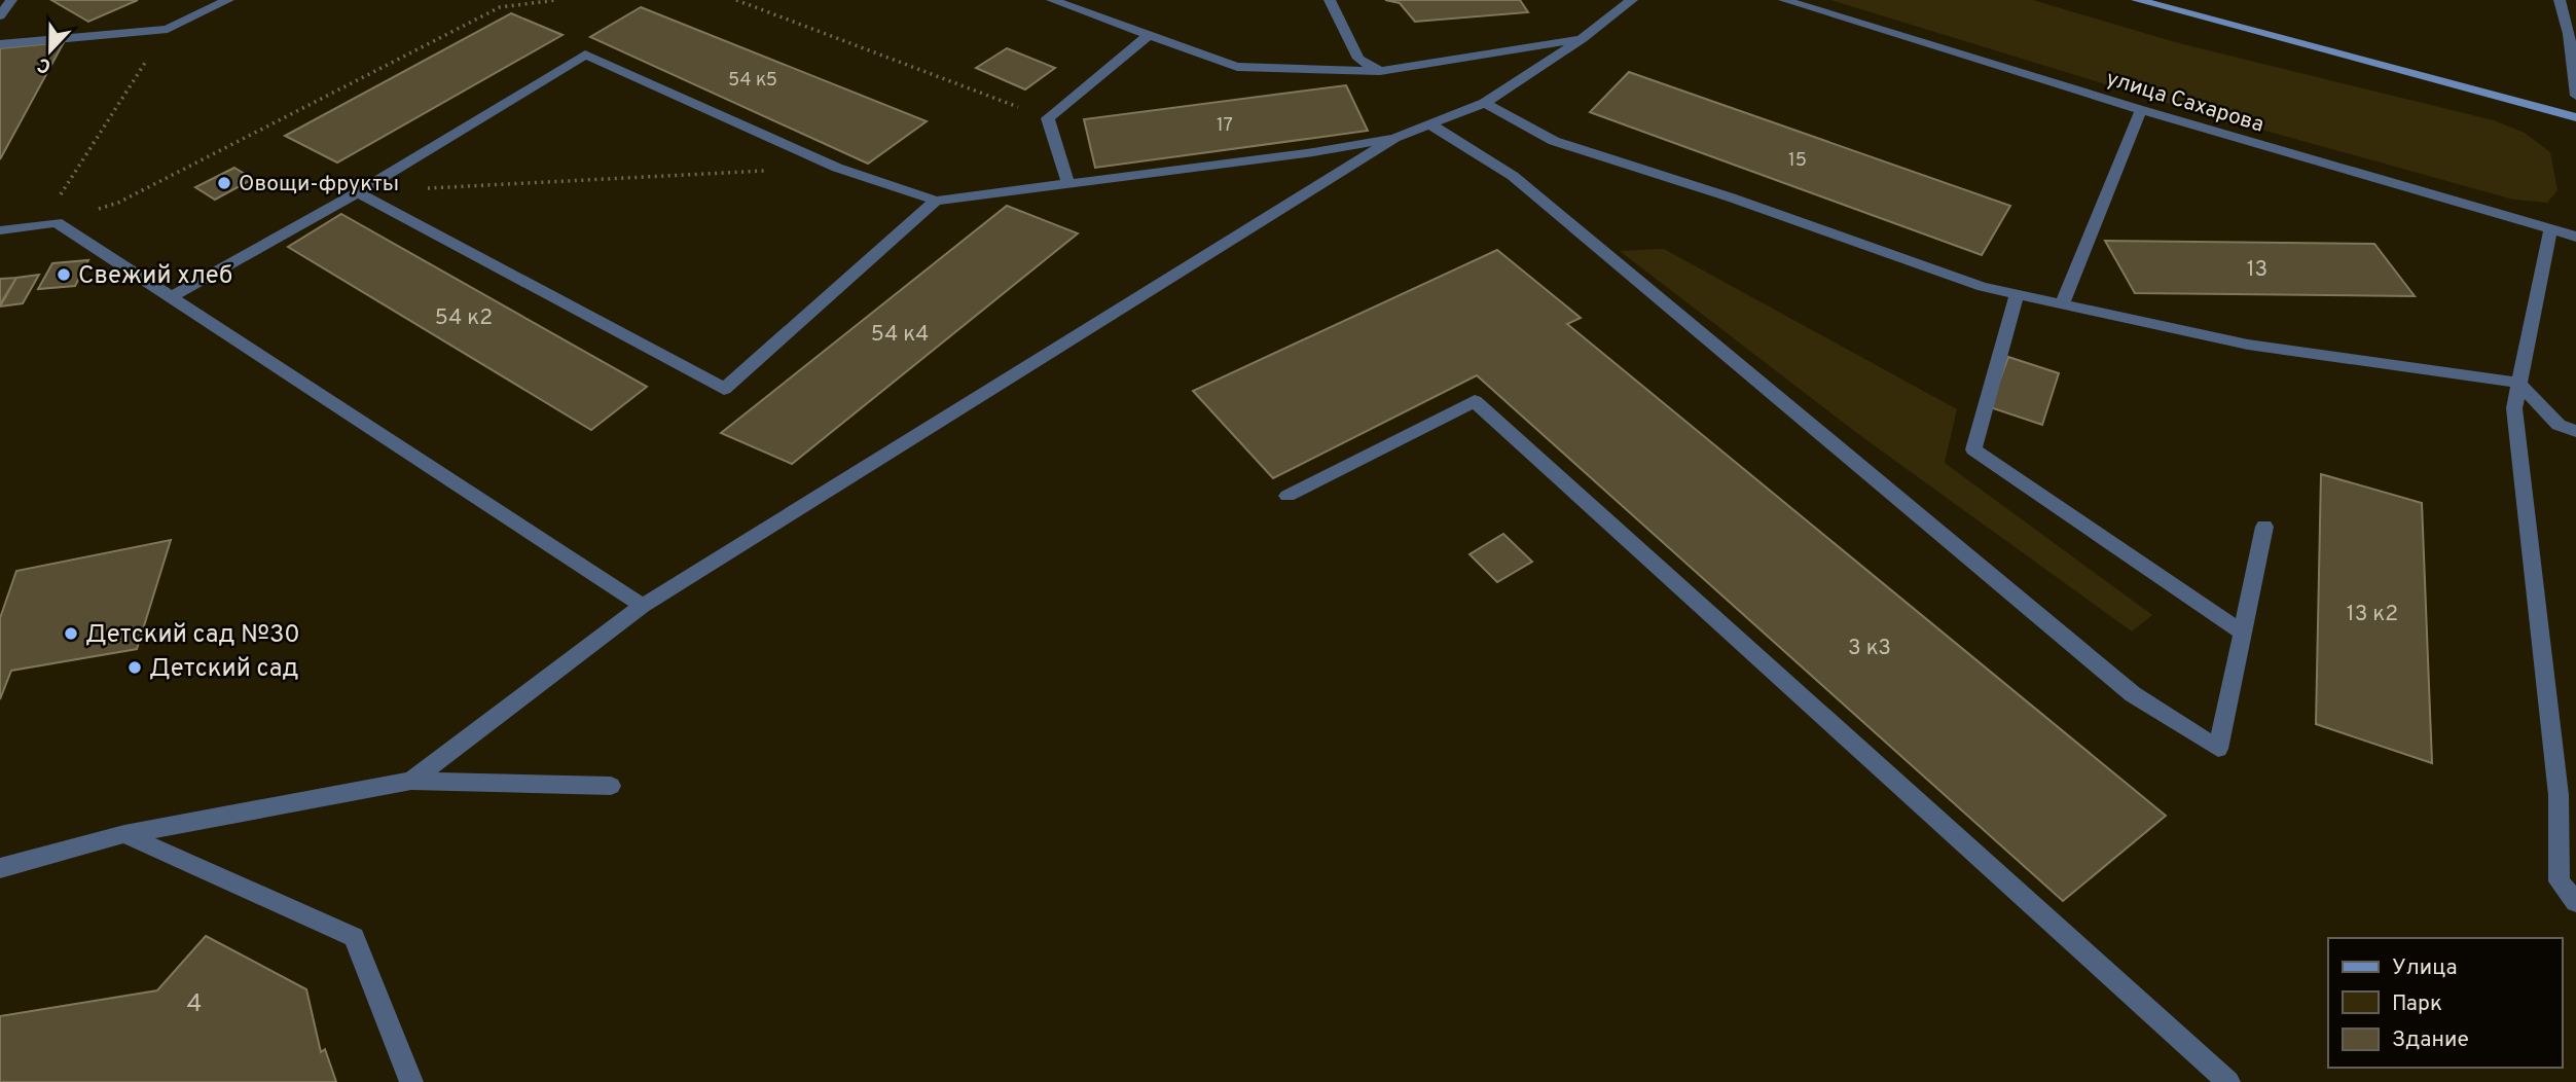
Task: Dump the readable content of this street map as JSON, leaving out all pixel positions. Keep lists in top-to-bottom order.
{
  "streets": {
    "lane": ["улица Сахарова"]
  },
  "places": [
    "Овощи-фрукты",
    "Свежий хлеб",
    "Детский сад №30",
    "Детский сад"
  ],
  "house_numbers": [
    "54 к5",
    "17",
    "15",
    "13",
    "54 к2",
    "54 к4",
    "13 к2",
    "3 к3",
    "4"
  ],
  "legend": ["Улица", "Парк", "Здание"],
  "north": "bottom"
}
